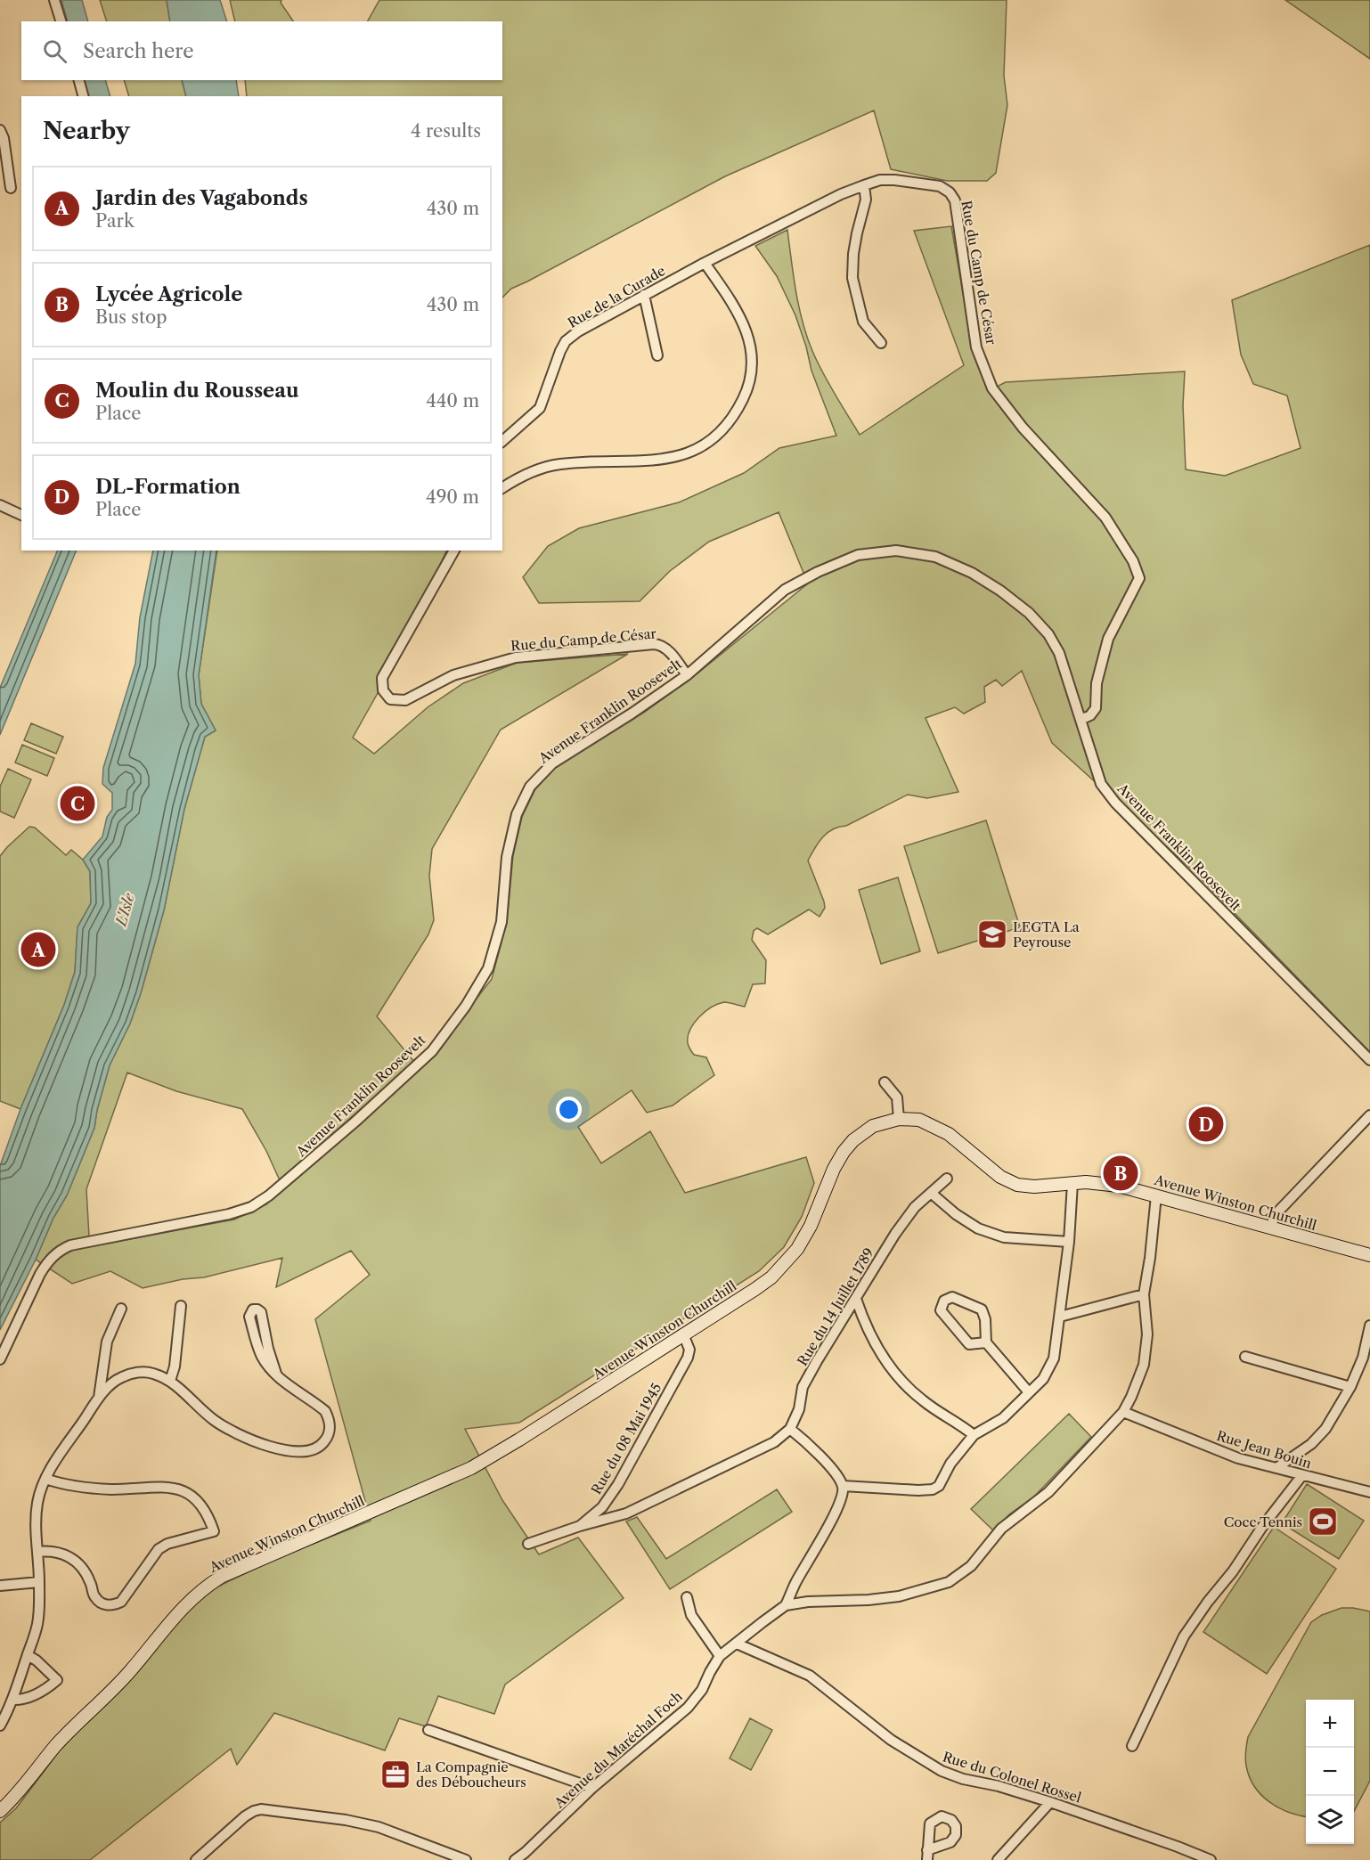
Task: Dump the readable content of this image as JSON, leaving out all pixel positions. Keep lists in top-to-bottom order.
{
  "streets": {
    "main road": ["Avenue Winston Churchill"],
    "street": [
      "Rue du Camp de César",
      "Rue de la Curade",
      "Avenue Franklin Roosevelt",
      "Rue du 14 Juillet 1789",
      "Rue du 08 Mai 1945",
      "Rue Jean Bouin",
      "Avenue du Maréchal Foch",
      "Rue du Colonel Rossel"
    ]
  },
  "crossings": [
    ["Rue du Camp de César", "Rue de la Curade"],
    ["Rue du Camp de César", "Avenue Franklin Roosevelt"],
    ["Avenue Winston Churchill", "Rue du 08 Mai 1945"],
    ["Avenue du Maréchal Foch", "Rue du Colonel Rossel"]
  ],
  "water": ["L'Isle"],
  "places": {
    "school or university": ["LEGTA La Peyrouse"],
    "sports": ["Cocc Tennis"],
    "office": ["La Compagnie des Déboucheurs"]
  },
  "page": {
    "search": "Search here",
    "heading": ["Nearby", "4 results"],
    "list": [
      {
        "mark": "A",
        "name": "Jardin des Vagabonds",
        "note": "Park",
        "value": "430 m"
      },
      {
        "mark": "B",
        "name": "Lycée Agricole",
        "note": "Bus stop",
        "value": "430 m"
      },
      {
        "mark": "C",
        "name": "Moulin du Rousseau",
        "note": "Place",
        "value": "440 m"
      },
      {
        "mark": "D",
        "name": "DL-Formation",
        "note": "Place",
        "value": "490 m"
      }
    ],
    "pins": [
      "C",
      "A",
      "D",
      "B"
    ],
    "map_buttons": ["+", "−"]
  }
}
